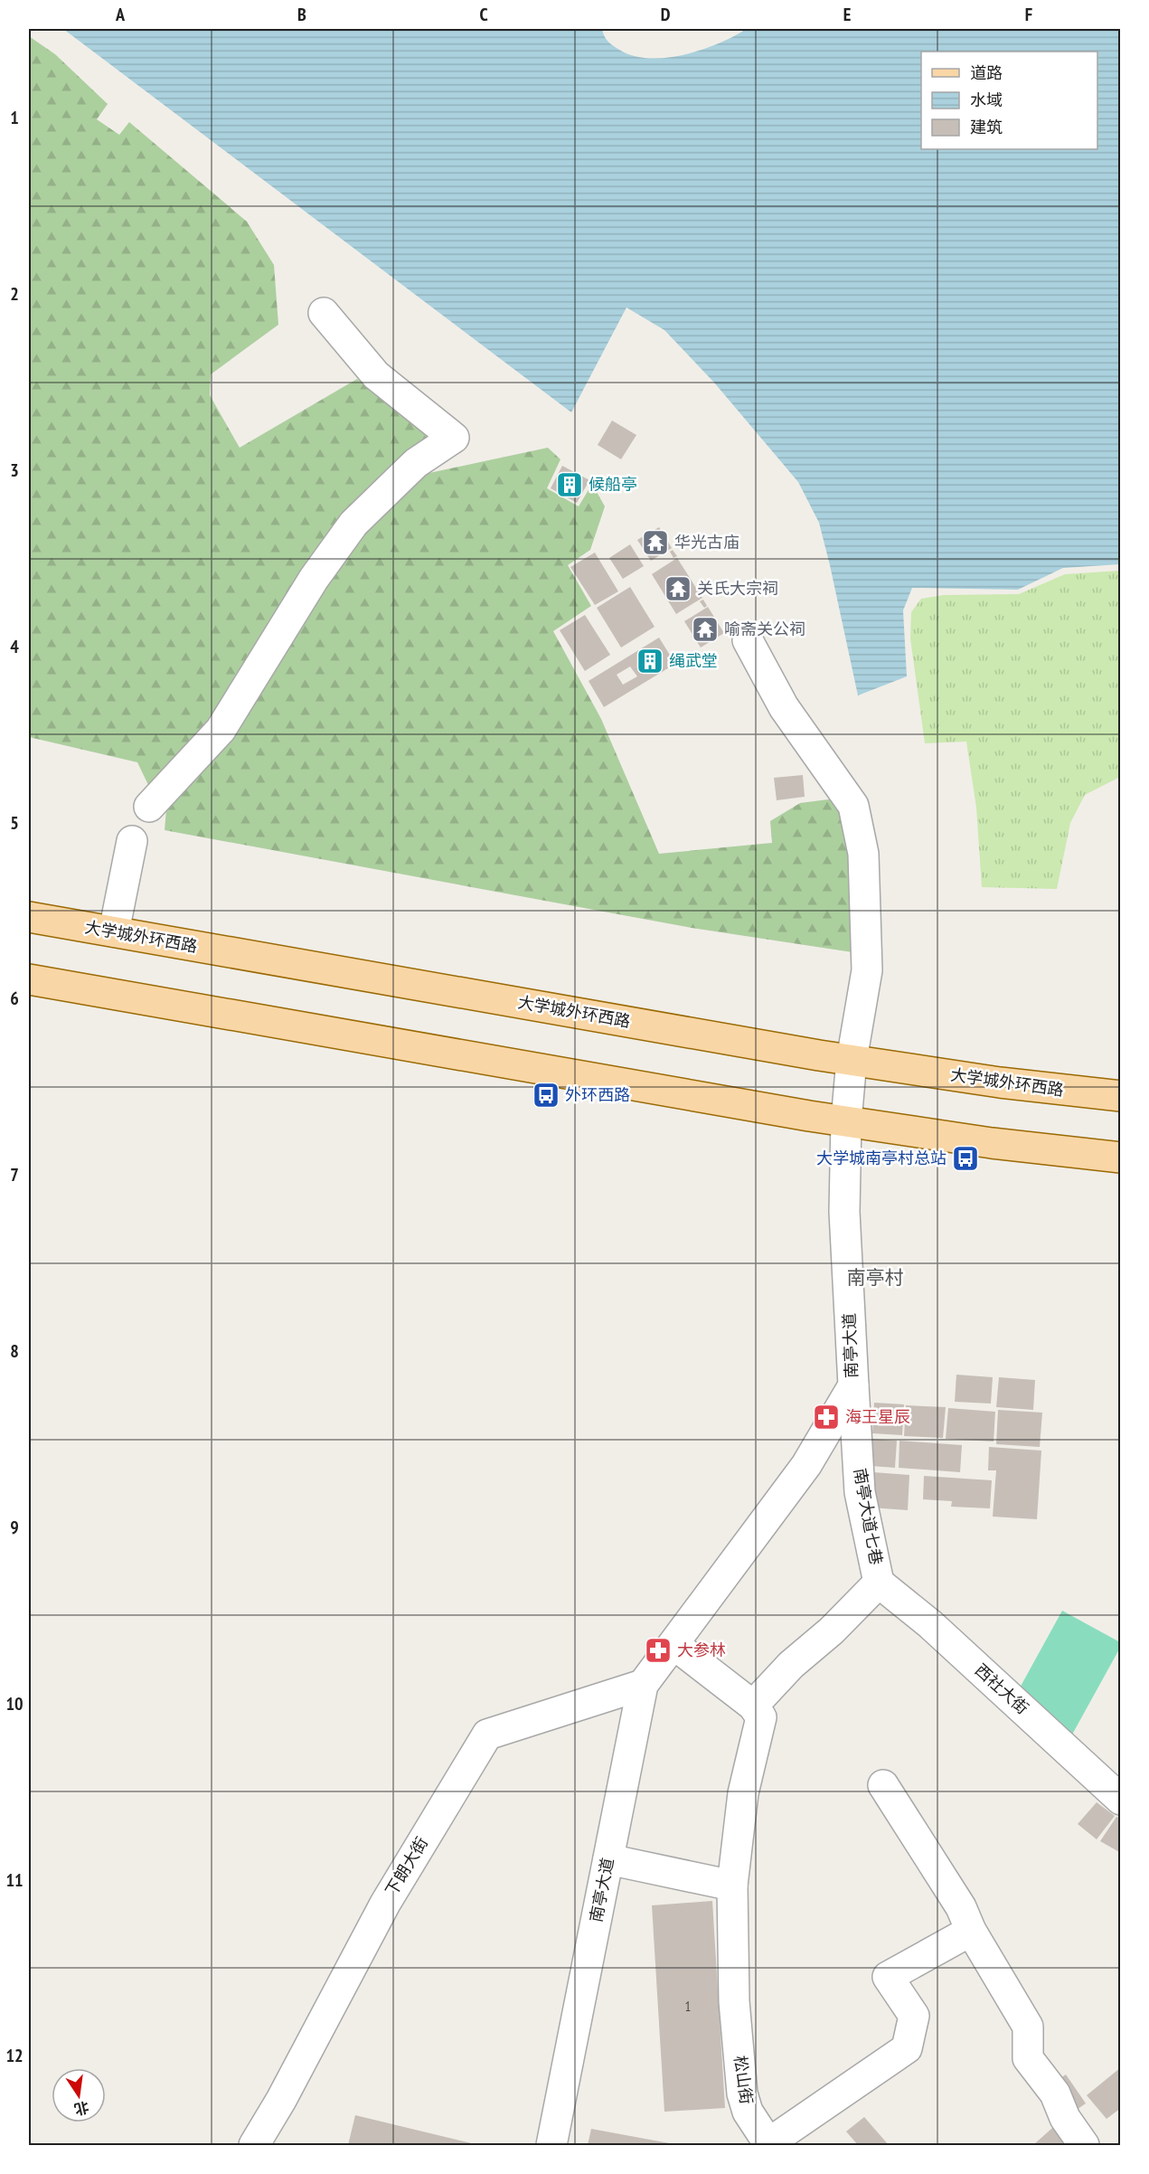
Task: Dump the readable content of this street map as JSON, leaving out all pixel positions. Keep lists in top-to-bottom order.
{
  "streets": {
    "main road": ["大学城外环西路"],
    "street": [
      "南亭大道",
      "南亭大道七巷",
      "西社大街",
      "下朗大街",
      "松山街"
    ]
  },
  "crossings": [
    ["大学城外环西路", "南亭大道"],
    ["南亭大道", "南亭大道七巷"],
    ["南亭大道", "下朗大街"],
    ["南亭大道七巷", "西社大街"]
  ],
  "districts": ["南亭村"],
  "places": {
    "building": ["候船亭", "绳武堂"],
    "temple": ["华光古庙", "关氏大宗祠", "喻斋关公祠"],
    "bus stop": ["外环西路", "大学城南亭村总站"],
    "pharmacy": ["海王星辰", "大参林"]
  },
  "house_numbers": ["1"],
  "legend": ["道路", "水域", "建筑"],
  "north": "bottom",
  "grid": {
    "columns": [
      "A",
      "B",
      "C",
      "D",
      "E",
      "F"
    ],
    "rows": [
      "1",
      "2",
      "3",
      "4",
      "5",
      "6",
      "7",
      "8",
      "9",
      "10",
      "11",
      "12"
    ]
  }
}
